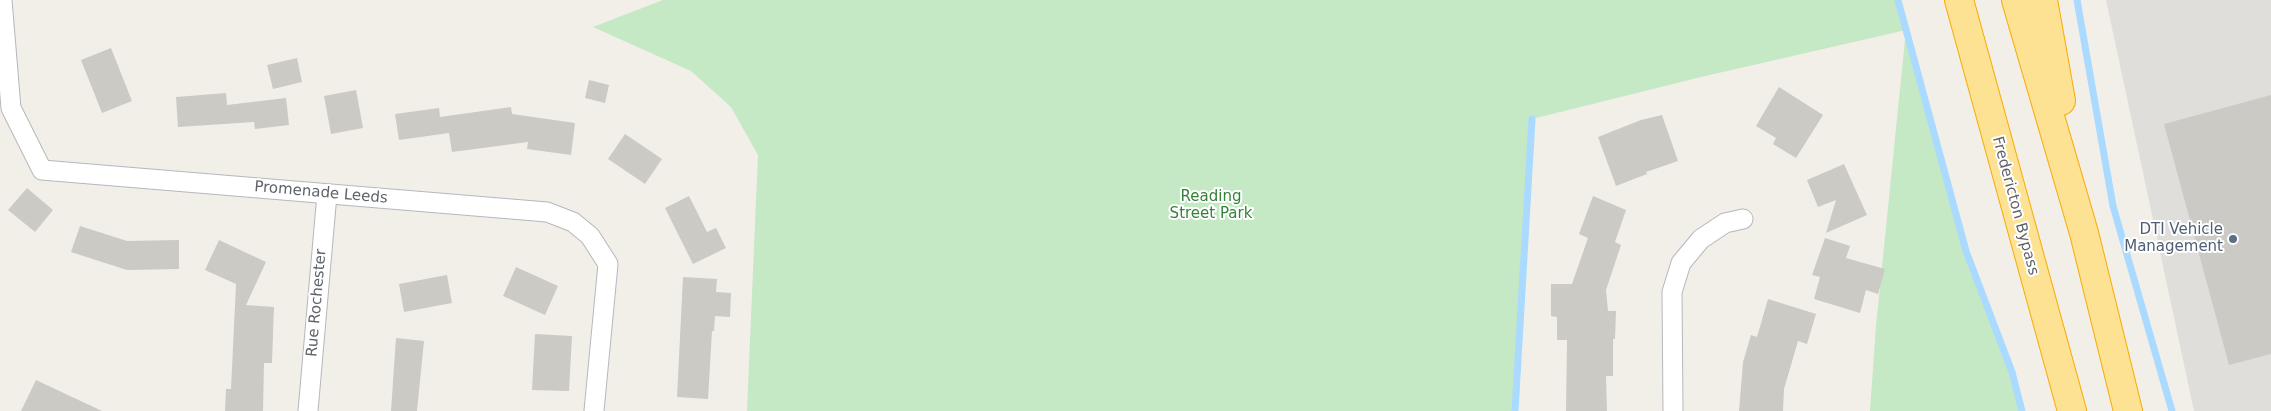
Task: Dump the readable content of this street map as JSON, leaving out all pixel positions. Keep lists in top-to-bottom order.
{
  "streets": {
    "highway": ["Fredericton Bypass"],
    "street": ["Promenade Leeds", "Rue Rochester"]
  },
  "crossings": [
    ["Promenade Leeds", "Rue Rochester"]
  ],
  "parks": ["Reading Street Park"],
  "places": ["DTI Vehicle Management"]
}
